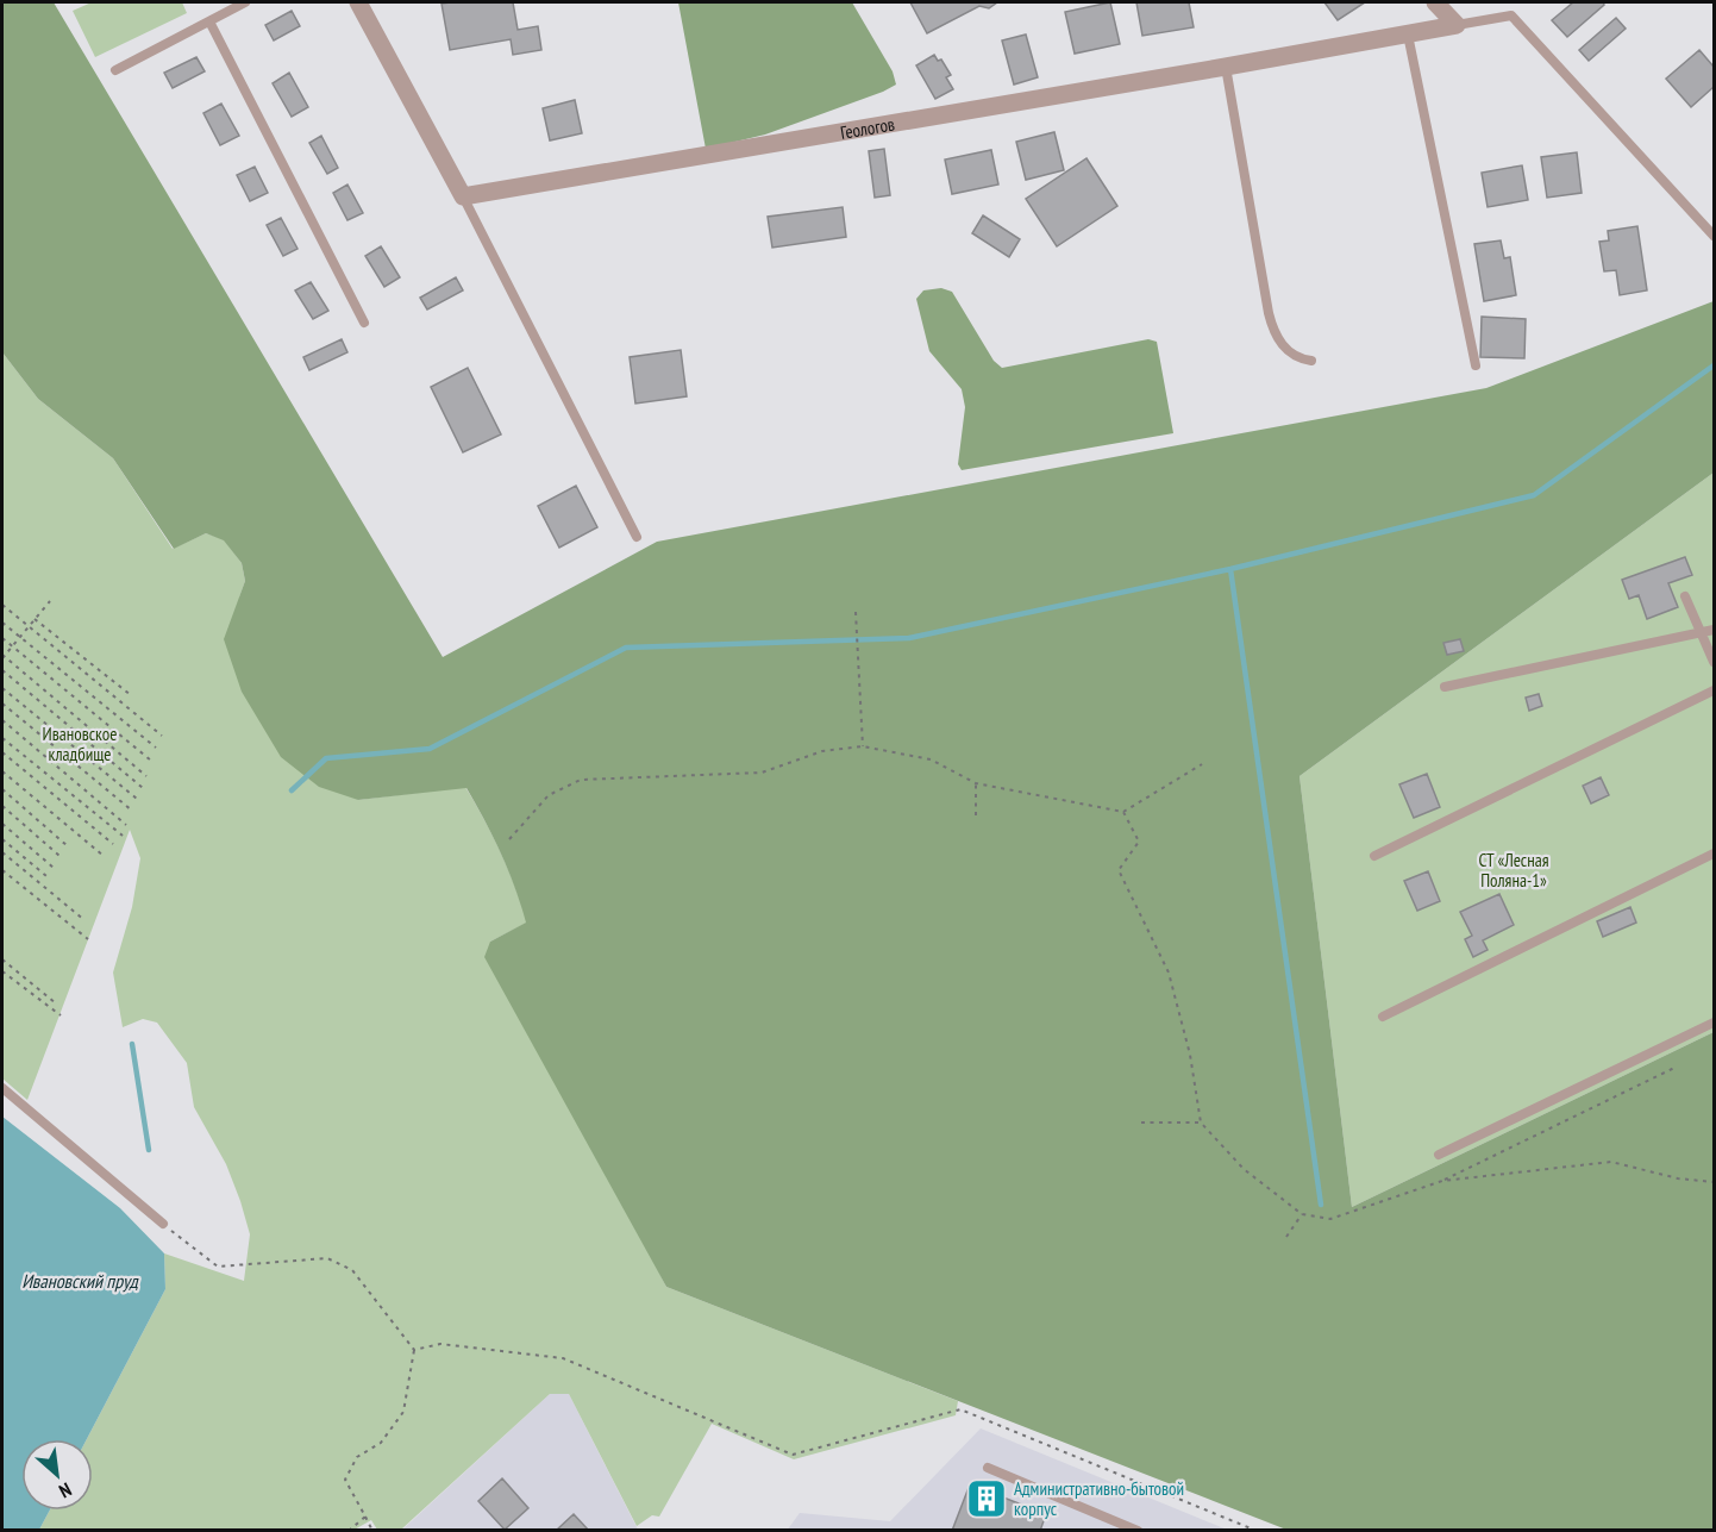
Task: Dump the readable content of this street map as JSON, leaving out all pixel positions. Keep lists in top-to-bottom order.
{
  "streets": {
    "street": ["Геологов"]
  },
  "water": ["Ивановский пруд"],
  "parks": ["Ивановское кладбище", "СТ «Лесная Поляна-1»"],
  "places": {
    "building": ["Административно-бытовой корпус"]
  },
  "north": "bottom right"
}
